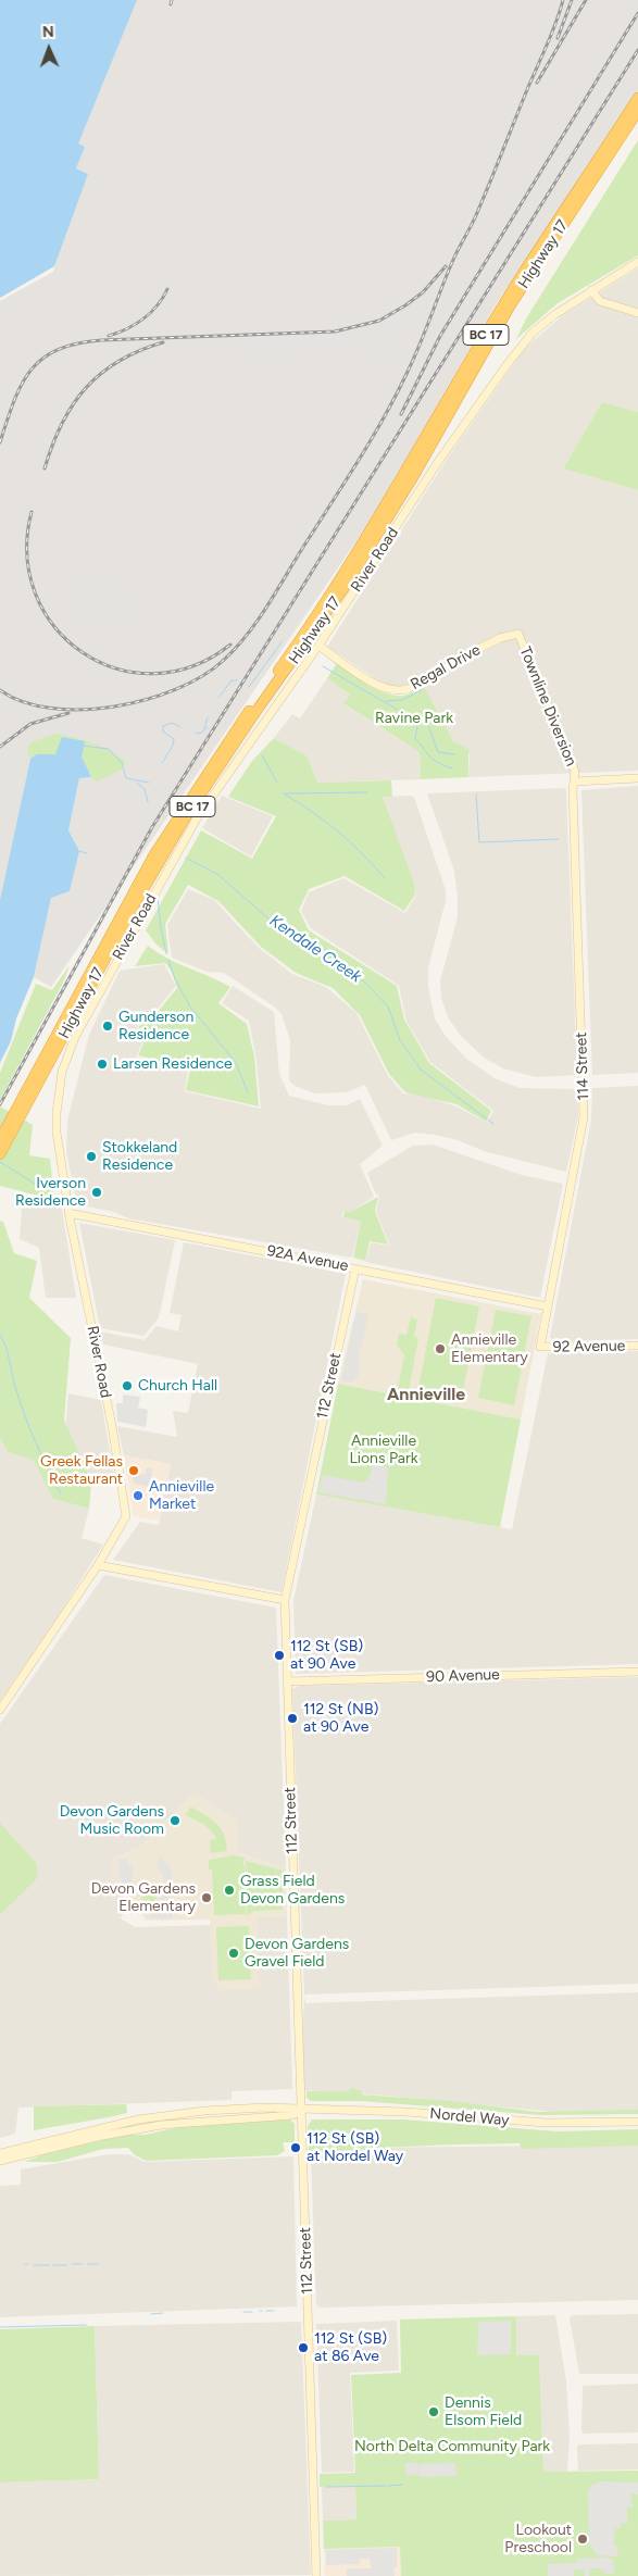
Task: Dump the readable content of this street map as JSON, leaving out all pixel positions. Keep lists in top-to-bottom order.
{
  "streets": {
    "highway": ["Highway 17", "BC 17"],
    "street": [
      "River Road",
      "Regal Drive",
      "Townline Diversion",
      "114 Street",
      "92A Avenue",
      "92 Avenue",
      "112 Street",
      "90 Avenue",
      "Nordel Way"
    ]
  },
  "crossings": [
    ["River Road", "Regal Drive"],
    ["River Road", "92A Avenue"],
    ["Regal Drive", "Townline Diversion"],
    ["Townline Diversion", "114 Street"],
    ["114 Street", "92A Avenue"],
    ["114 Street", "92 Avenue"],
    ["92A Avenue", "112 Street"],
    ["112 Street", "90 Avenue"],
    ["112 Street", "Nordel Way"]
  ],
  "districts": ["Annieville"],
  "water": ["Kendale Creek"],
  "parks": ["Ravine Park", "Annieville Lions Park", "North Delta Community Park"],
  "places": [
    "Gunderson Residence",
    "Larsen Residence",
    "Stokkeland Residence",
    "Iverson Residence",
    "Annieville Elementary",
    "Church Hall",
    "Greek Fellas Restaurant",
    "Annieville Market",
    "112 St (SB) at 90 Ave",
    "112 St (NB) at 90 Ave",
    "Devon Gardens Music Room",
    "Grass Field Devon Gardens",
    "Devon Gardens Elementary",
    "Devon Gardens Gravel Field",
    "112 St (SB) at Nordel Way",
    "112 St (SB) at 86 Ave",
    "Dennis Elsom Field",
    "Lookout Preschool"
  ],
  "north": "top"
}
